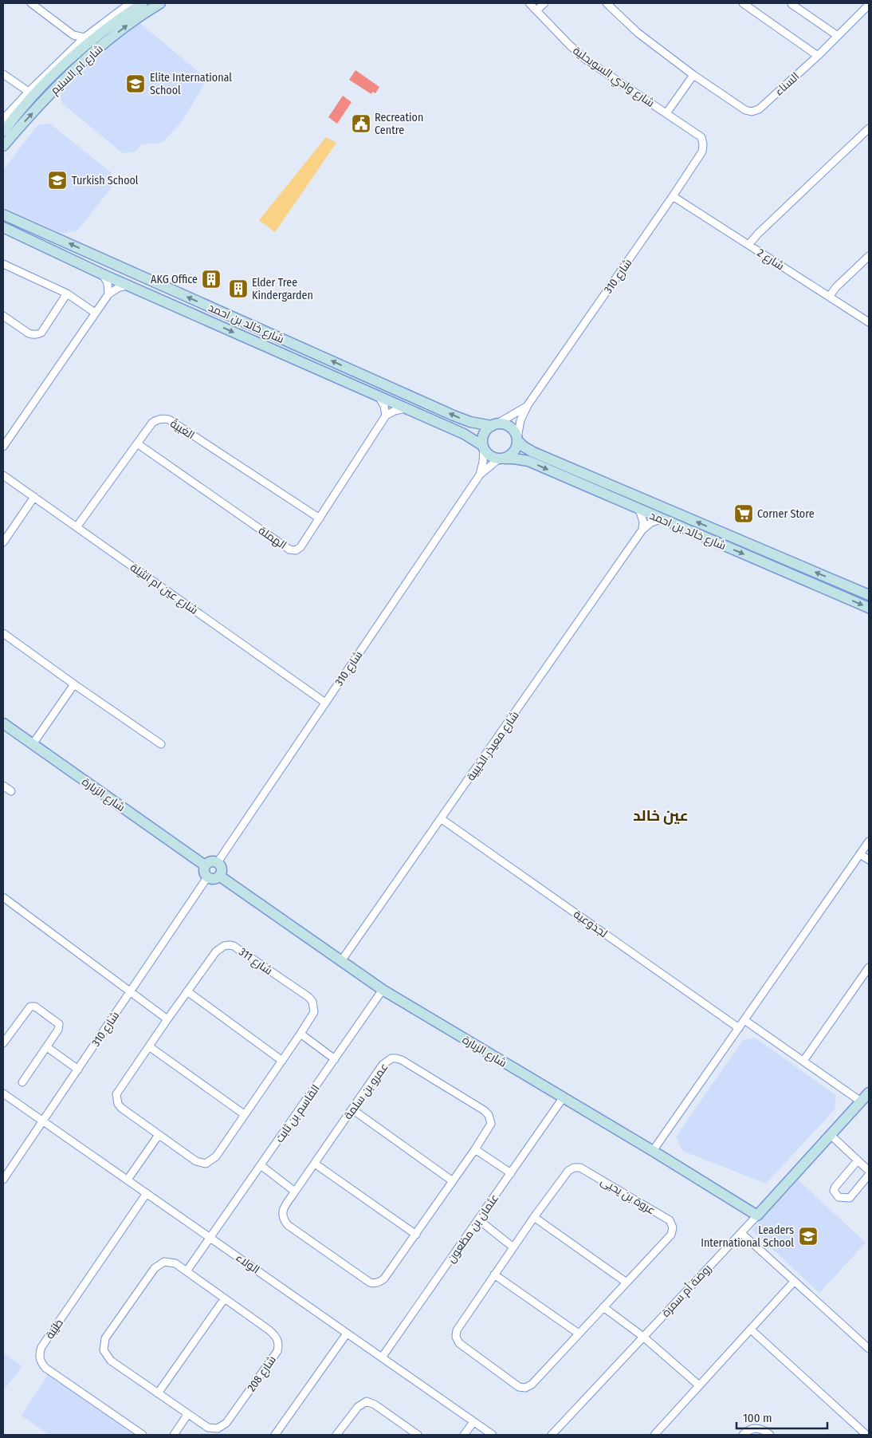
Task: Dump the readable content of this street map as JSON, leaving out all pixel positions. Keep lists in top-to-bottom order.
{
  "streets": {
    "main road": [
      "شارع ام السنيم",
      "شارع خالد بن احمد",
      "شارع الزبارة",
      "روضة أم سمرة"
    ],
    "street": [
      "شارع وادي السويحلية",
      "السناء",
      "شارع 2",
      "شارع 310",
      "الغبيةّ",
      "الهملة",
      "شارع عين ام انثيلة",
      "شارع معيذر الذيبية",
      "لجذوعية",
      "شارع 311",
      "عمرو بن سلمة",
      "القاسم بن ثابت",
      "عروة بن يحيى",
      "عثمان بن مظعون",
      "الولاء",
      "طَيْبَة",
      "شارع 208"
    ]
  },
  "crossings": [
    ["شارع وادي السويحلية", "شارع 310"],
    ["شارع 2", "شارع 310"],
    ["شارع 310", "شارع خالد بن احمد"],
    ["شارع 310", "شارع عين ام انثيلة"],
    ["شارع 310", "شارع الزبارة"],
    ["شارع 310", "الولاء"],
    ["شارع خالد بن احمد", "شارع معيذر الذيبية"],
    ["الغبيةّ", "الهملة"],
    ["الغبيةّ", "شارع عين ام انثيلة"],
    ["شارع معيذر الذيبية", "شارع الزبارة"],
    ["شارع معيذر الذيبية", "لجذوعية"],
    ["شارع الزبارة", "القاسم بن ثابت"],
    ["شارع الزبارة", "عثمان بن مظعون"],
    ["شارع الزبارة", "روضة أم سمرة"],
    ["القاسم بن ثابت", "الولاء"],
    ["عثمان بن مظعون", "الولاء"],
    ["الولاء", "طَيْبَة"]
  ],
  "districts": ["عين خالد"],
  "places": {
    "school or university": ["Elite International School", "Turkish School", "Leaders International School"],
    "public building": ["Recreation Centre"],
    "building": ["AKG Office", "Elder Tree Kindergarden"],
    "supermarket": ["Corner Store"]
  },
  "scale_bar": "100 m"
}
